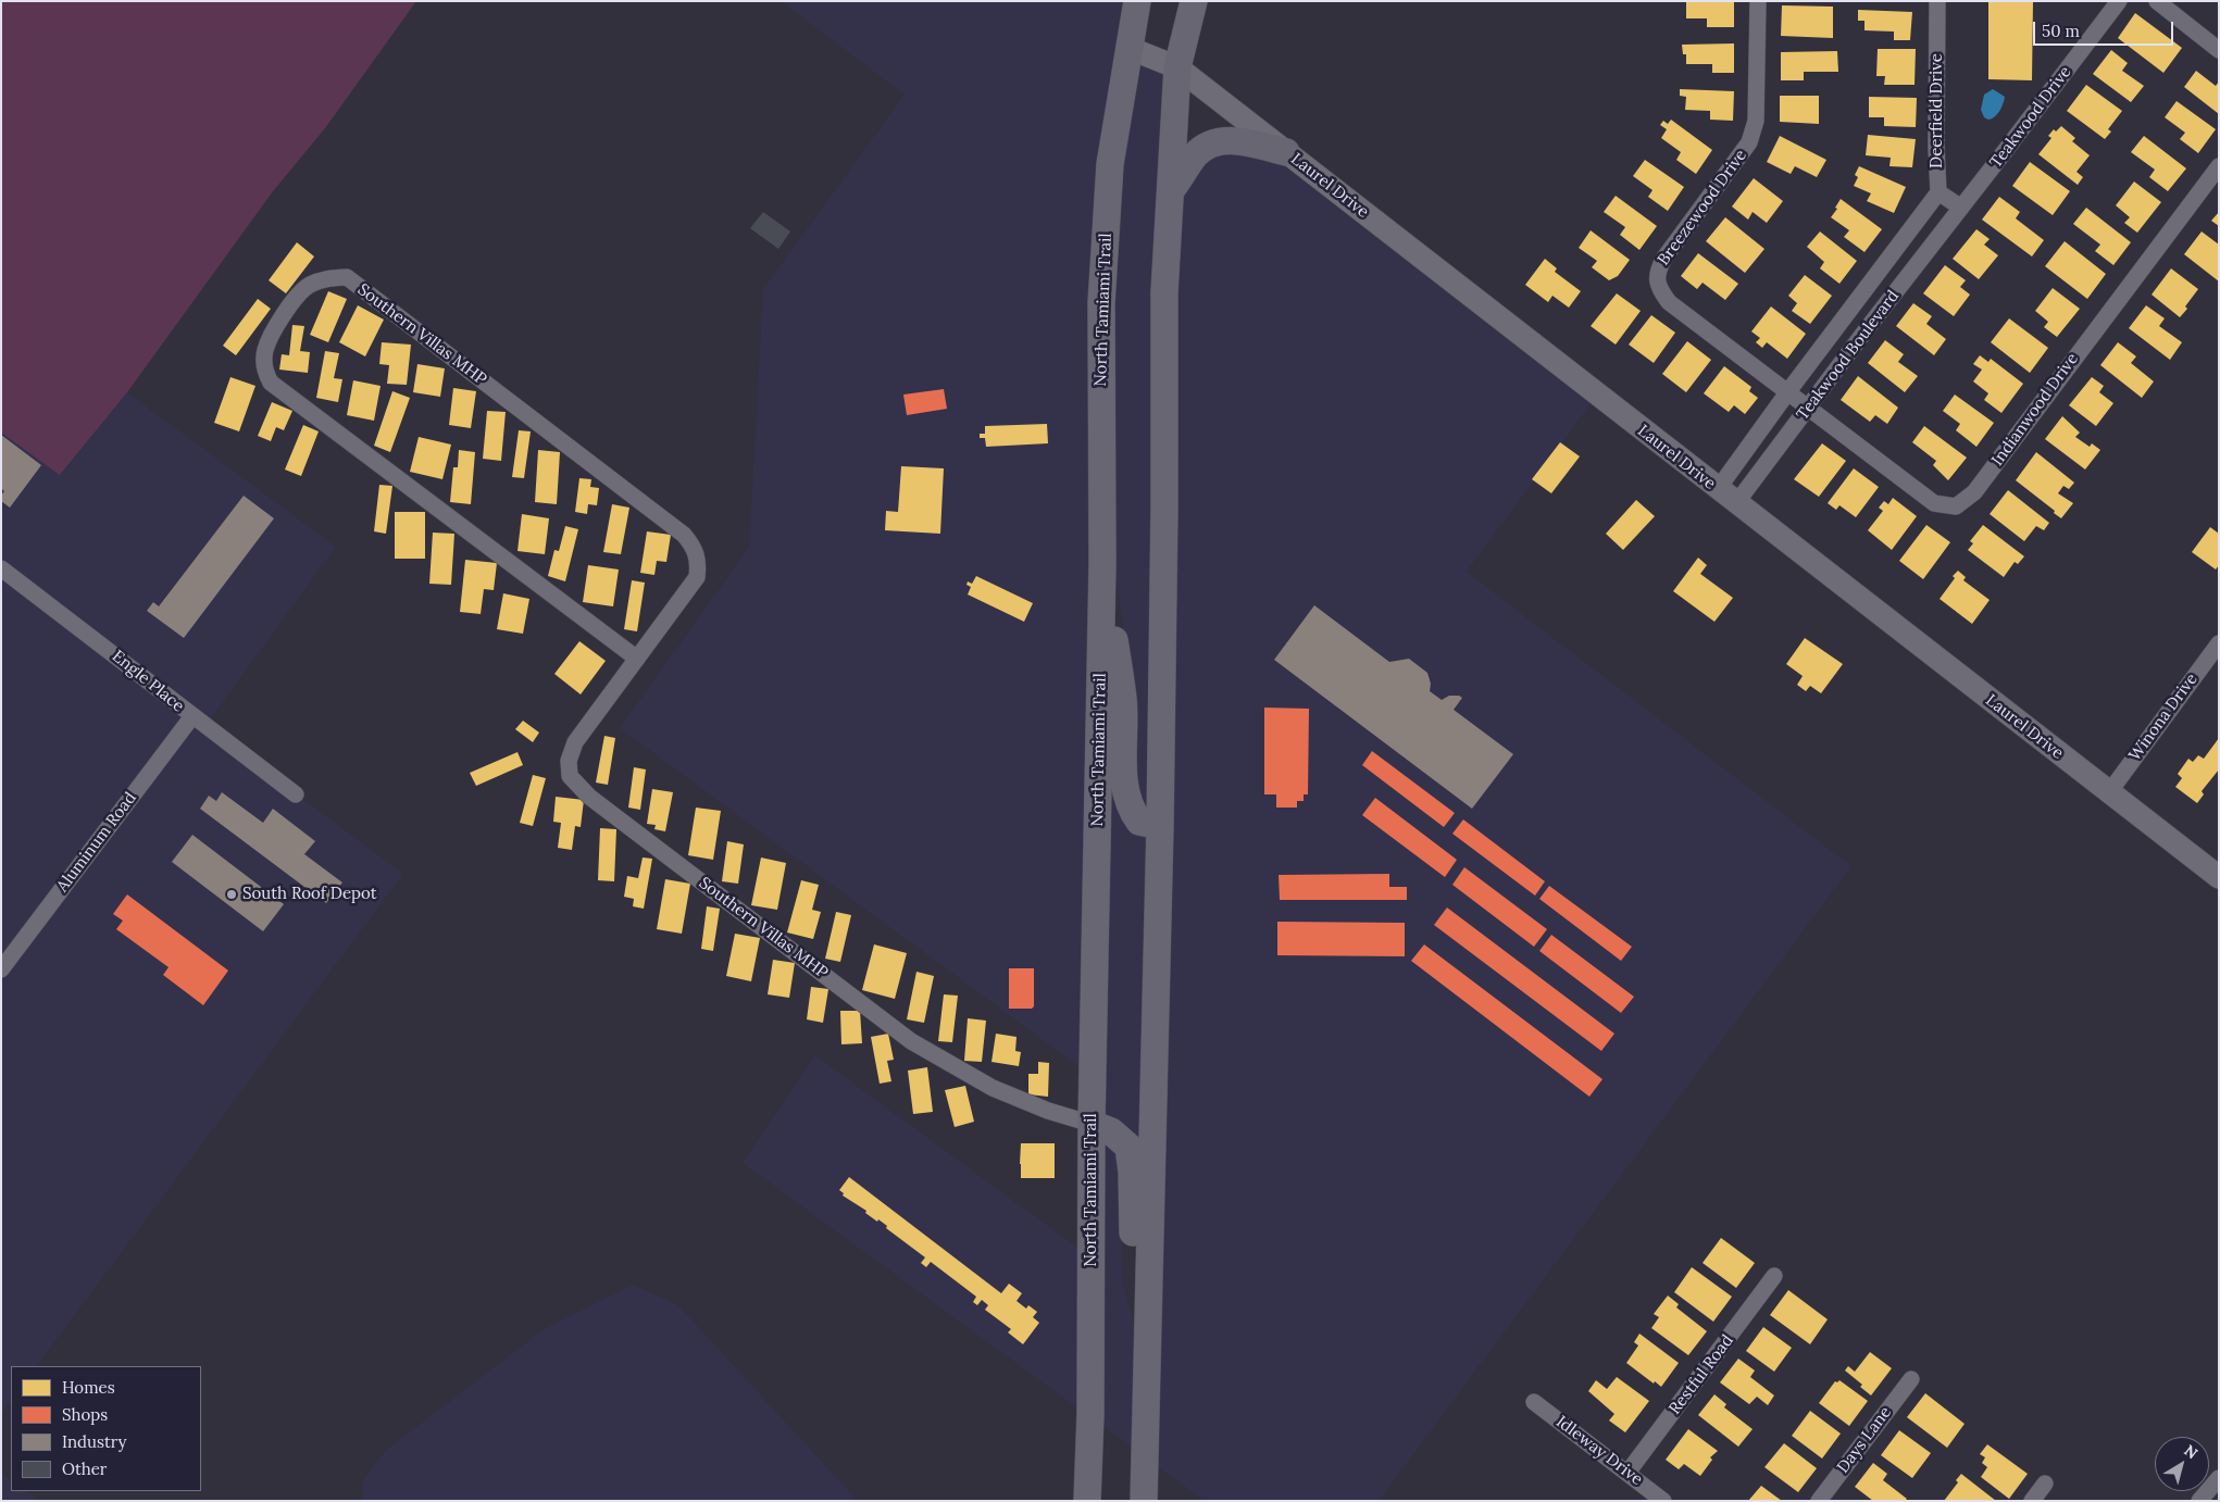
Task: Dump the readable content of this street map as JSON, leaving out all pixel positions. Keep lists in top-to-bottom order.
{
  "streets": {
    "main road": ["North Tamiami Trail"],
    "street": [
      "Deerfield Drive",
      "Teakwood Drive",
      "Laurel Drive",
      "Breezewood Drive",
      "Southern Villas MHP",
      "Teakwood Boulevard",
      "Indianwood Drive",
      "Engle Place",
      "Winona Drive",
      "Aluminum Road",
      "Restful Road",
      "Days Lane",
      "Idleway Drive"
    ]
  },
  "crossings": [
    ["Deerfield Drive", "Teakwood Drive"],
    ["Deerfield Drive", "Teakwood Boulevard"],
    ["Teakwood Drive", "Teakwood Boulevard"],
    ["Laurel Drive", "North Tamiami Trail"],
    ["Laurel Drive", "Teakwood Boulevard"],
    ["Laurel Drive", "Winona Drive"],
    ["Breezewood Drive", "Teakwood Boulevard"],
    ["Breezewood Drive", "Indianwood Drive"],
    ["North Tamiami Trail", "Southern Villas MHP"],
    ["Teakwood Boulevard", "Indianwood Drive"],
    ["Engle Place", "Aluminum Road"],
    ["Restful Road", "Idleway Drive"]
  ],
  "places": ["South Roof Depot"],
  "legend": [
    "Homes",
    "Shops",
    "Industry",
    "Other"
  ],
  "scale_bar": "50 m",
  "north": "top right"
}
